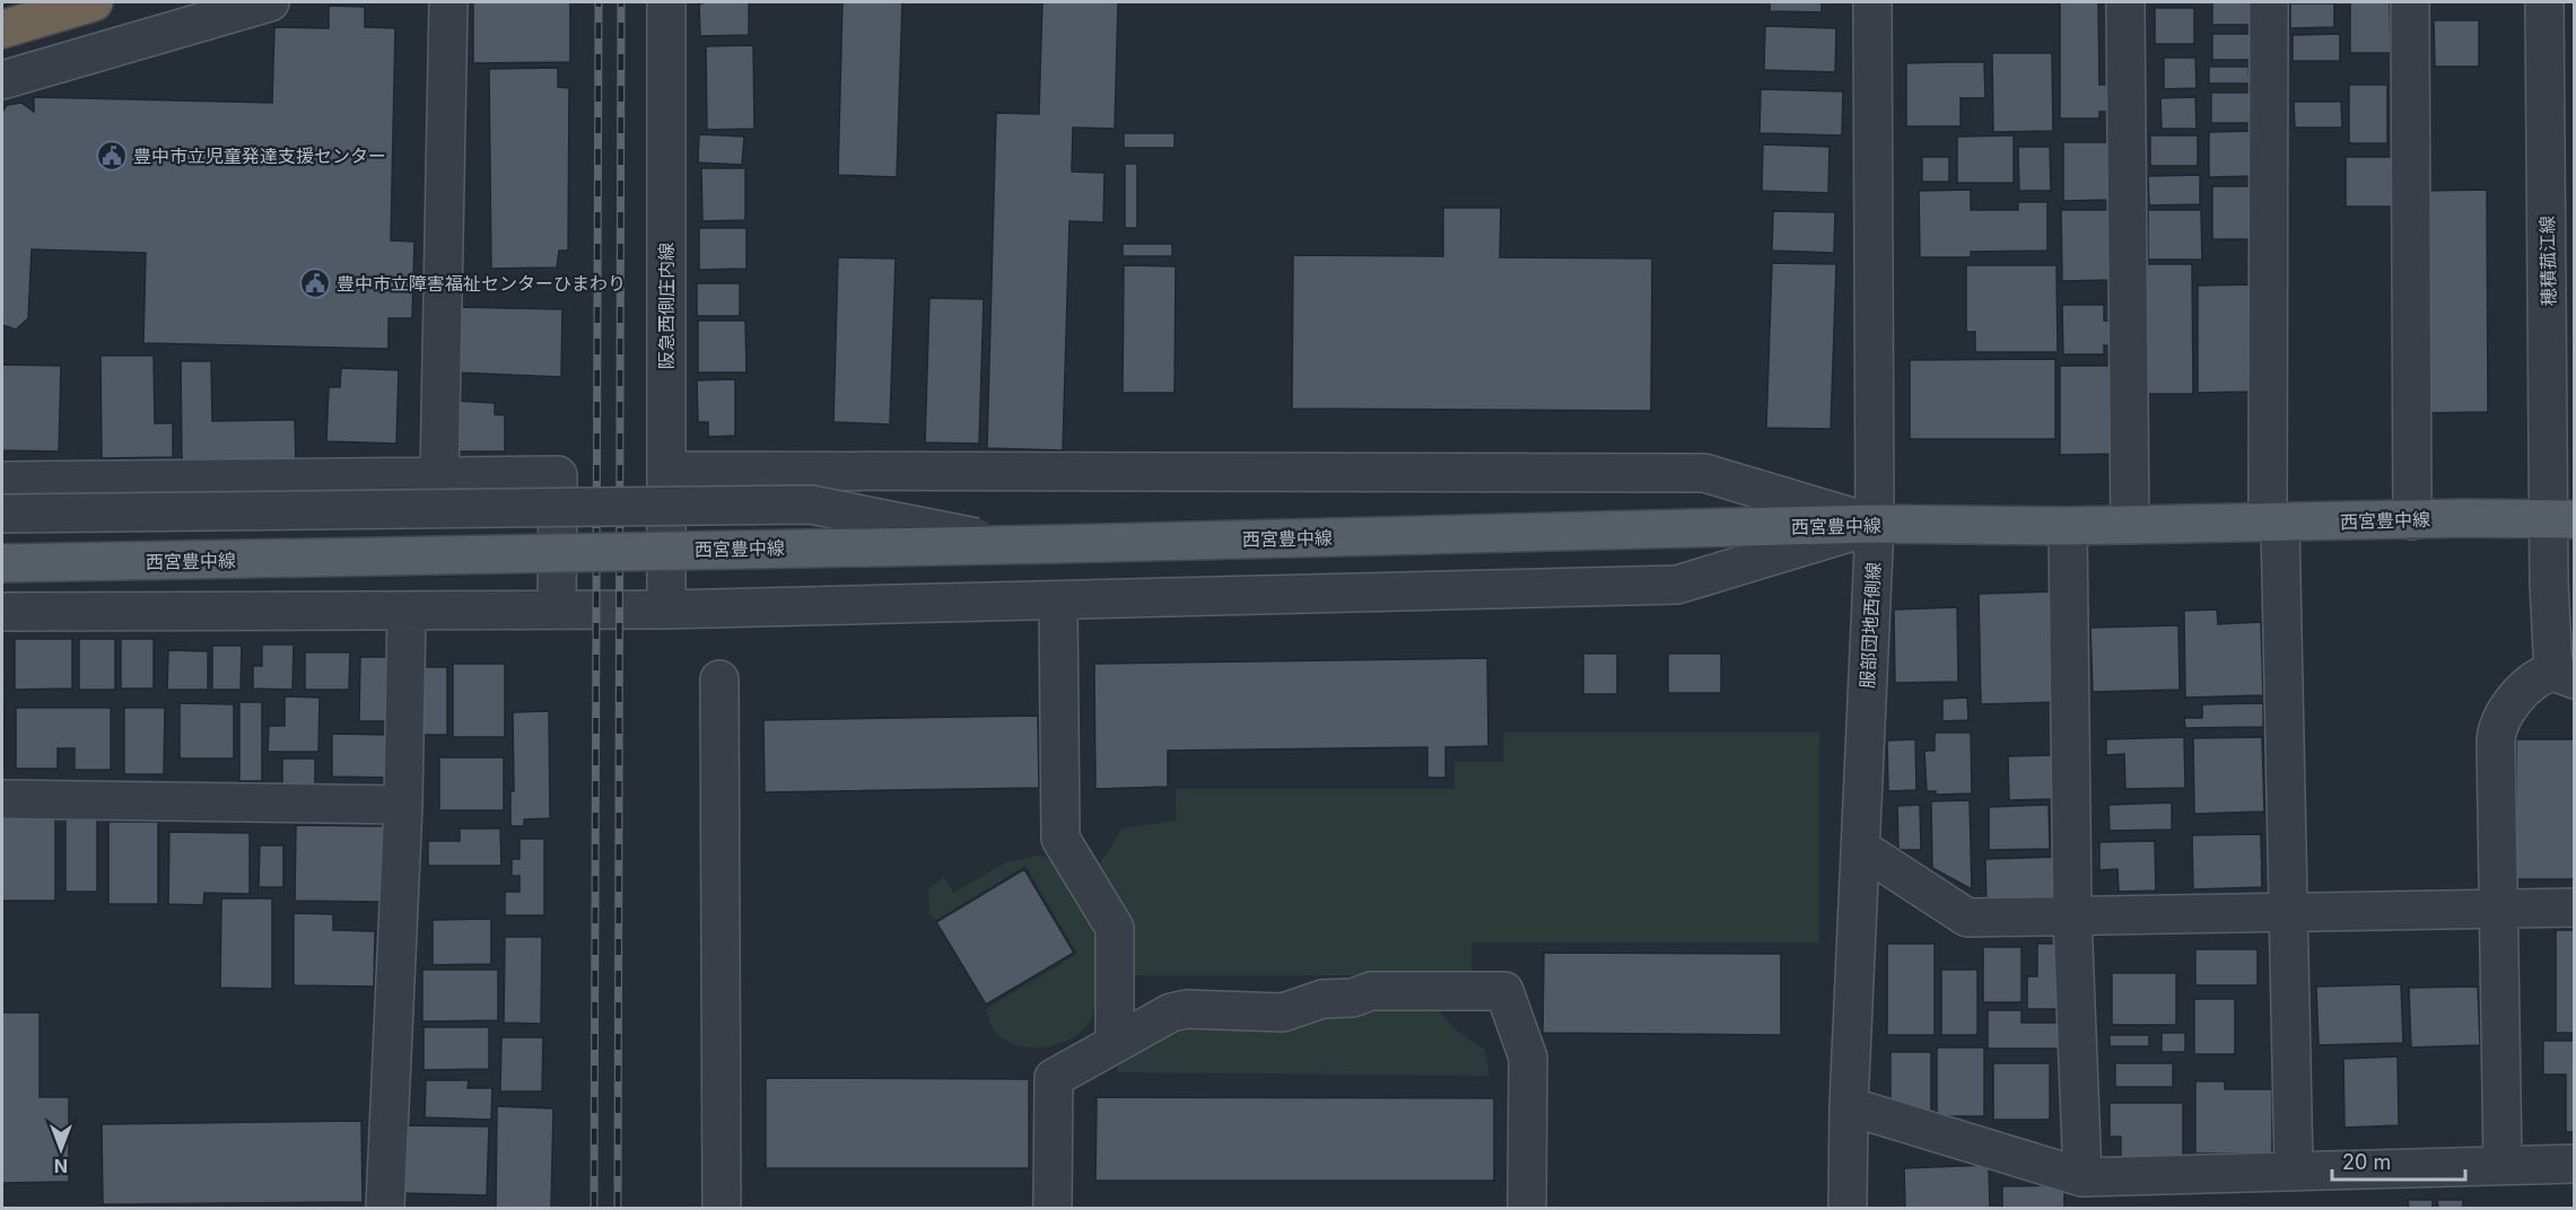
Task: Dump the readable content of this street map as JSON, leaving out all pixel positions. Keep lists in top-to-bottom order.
{
  "streets": {
    "main road": ["西宮豊中線"],
    "street": ["穂積菰江線", "阪急西側庄内線", "服部団地西側線"]
  },
  "crossings": [
    ["穂積菰江線", "西宮豊中線"],
    ["西宮豊中線", "服部団地西側線"]
  ],
  "places": {
    "public building": ["豊中市立児童発達支援センター", "豊中市立障害福祉センターひまわり"]
  },
  "scale_bar": "20 m",
  "north": "bottom"
}
